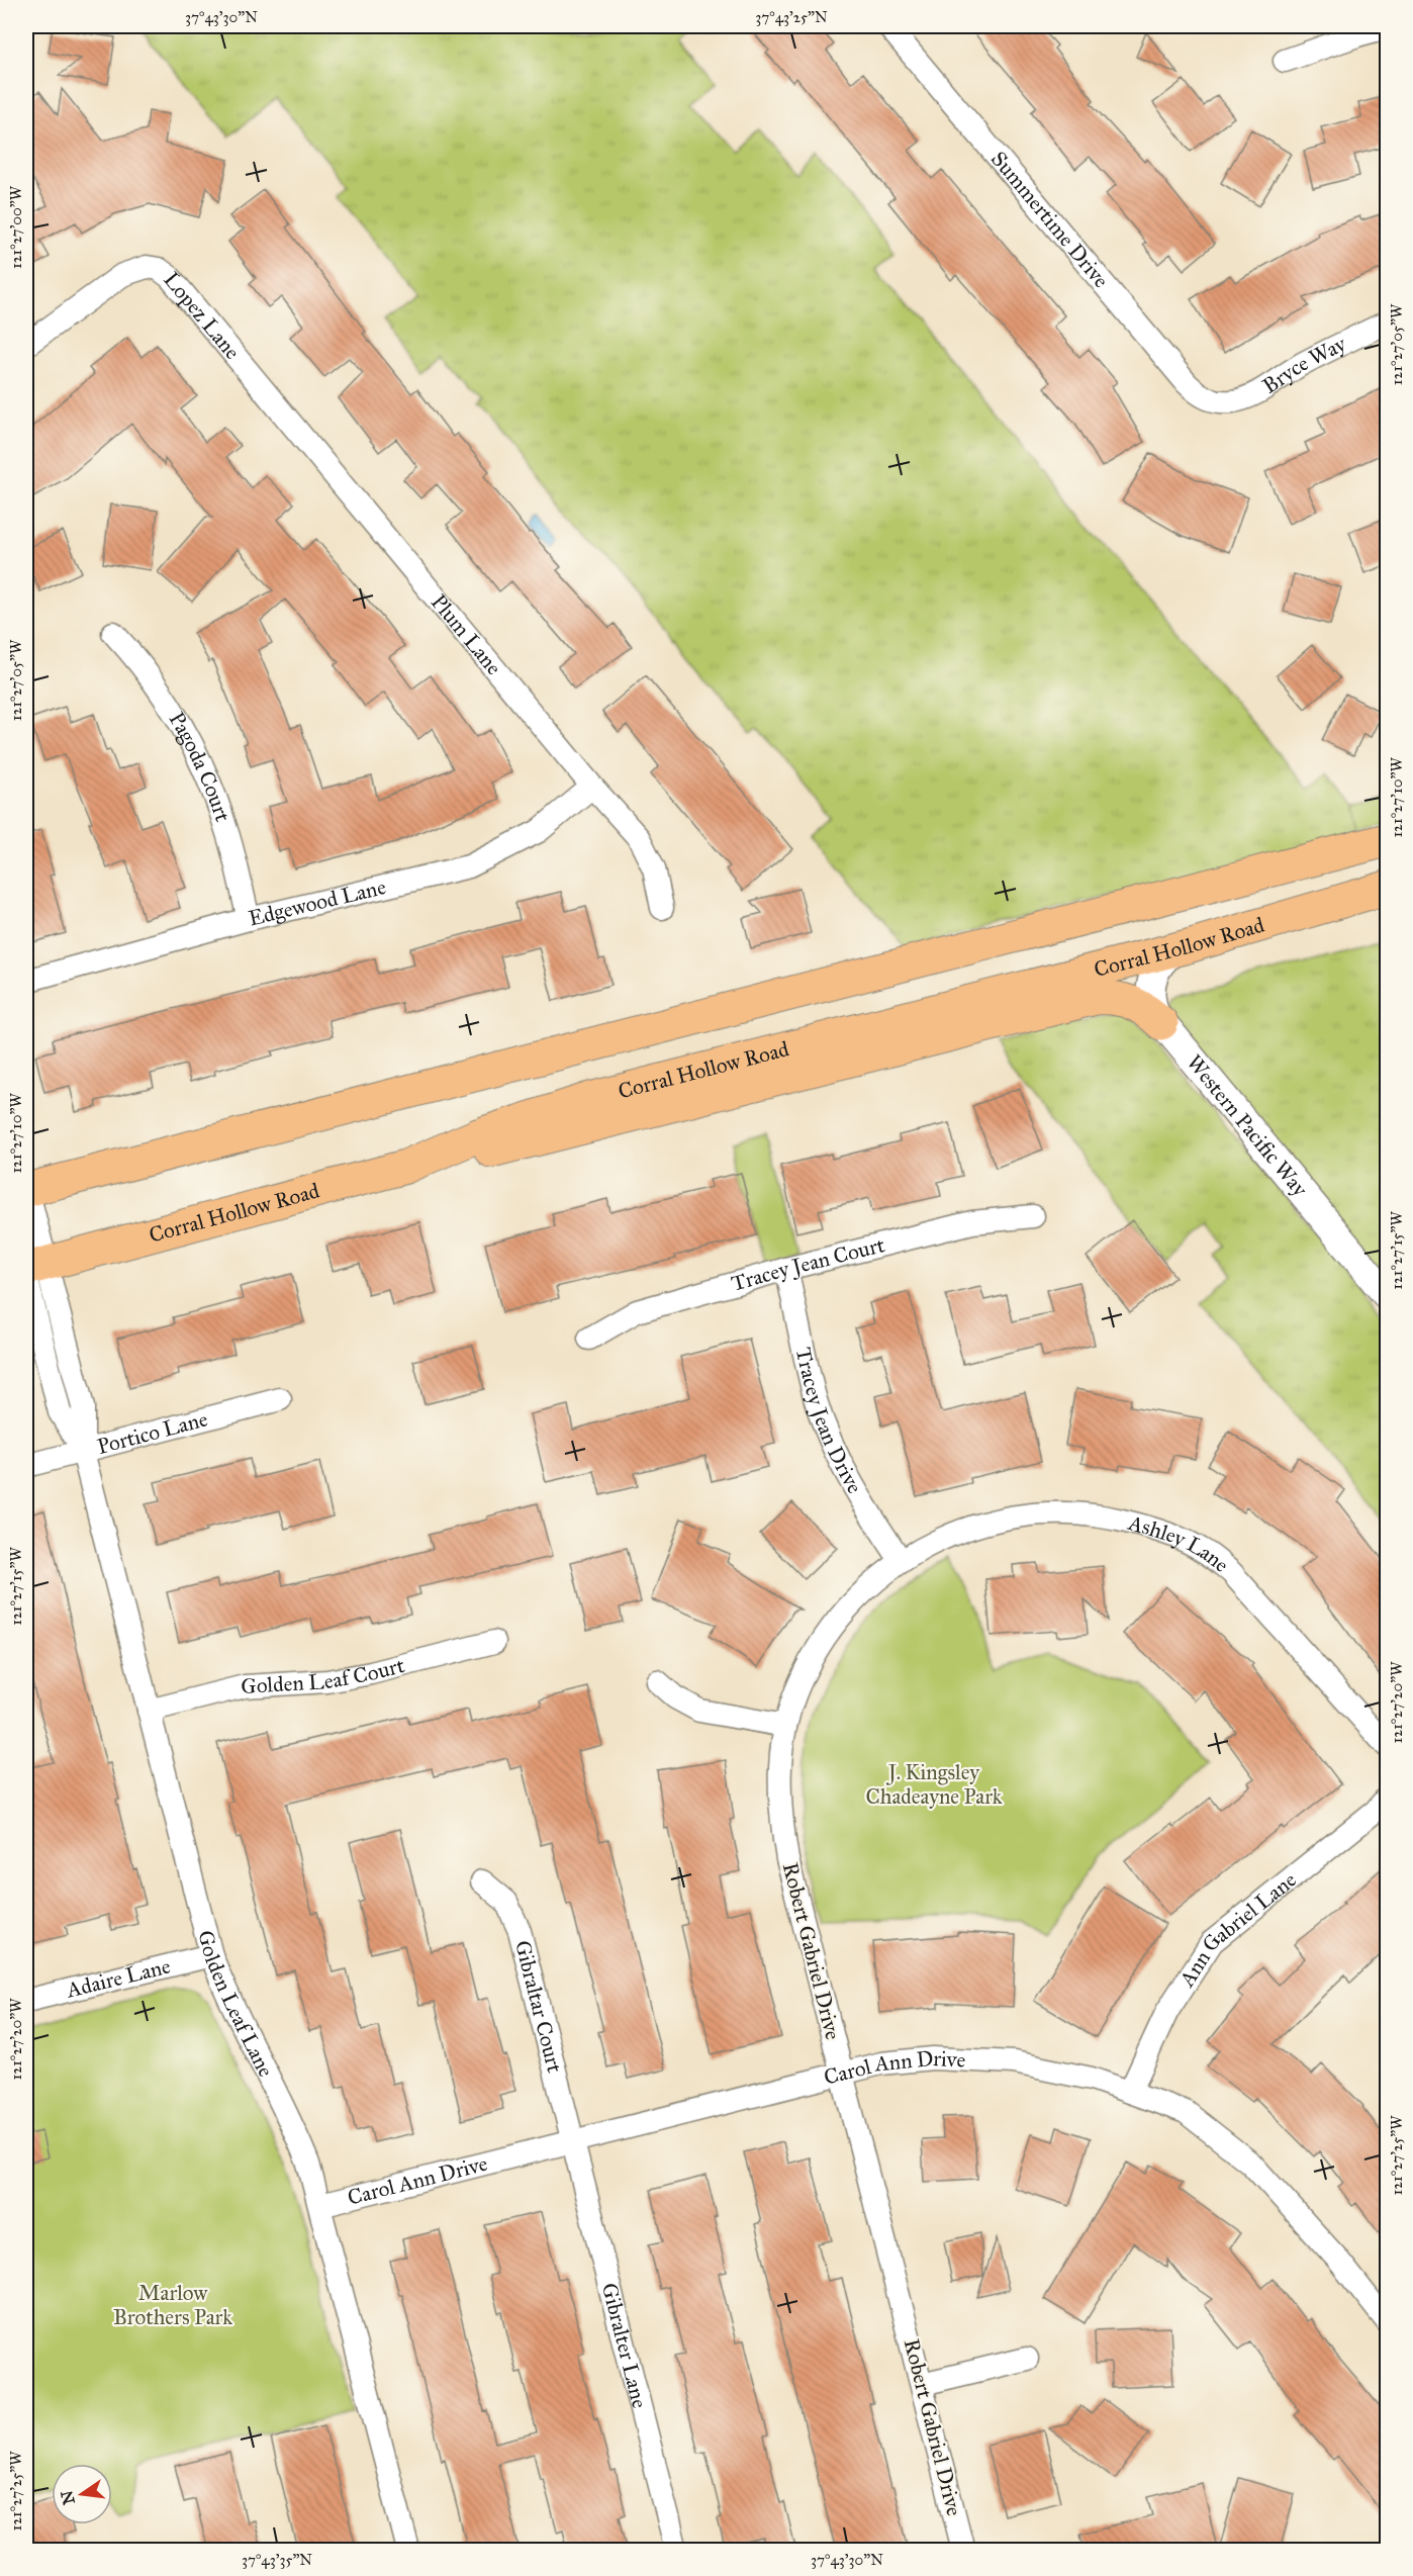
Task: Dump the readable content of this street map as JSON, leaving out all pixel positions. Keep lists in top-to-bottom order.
{
  "streets": {
    "main road": ["Corral Hollow Road"],
    "street": [
      "Summertime Drive",
      "Lopez Lane",
      "Bryce Way",
      "Plum Lane",
      "Pagoda Court",
      "Edgewood Lane",
      "Western Pacific Way",
      "Tracey Jean Court",
      "Tracey Jean Drive",
      "Portico Lane",
      "Ashley Lane",
      "Golden Leaf Court",
      "Ann Gabriel Lane",
      "Robert Gabriel Drive",
      "Adaire Lane",
      "Golden Leaf Lane",
      "Gibraltar Court",
      "Carol Ann Drive",
      "Gibralter Lane"
    ]
  },
  "crossings": [
    ["Summertime Drive", "Bryce Way"],
    ["Lopez Lane", "Plum Lane"],
    ["Plum Lane", "Edgewood Lane"],
    ["Pagoda Court", "Edgewood Lane"],
    ["Corral Hollow Road", "Western Pacific Way"],
    ["Corral Hollow Road", "Golden Leaf Lane"],
    ["Tracey Jean Court", "Tracey Jean Drive"],
    ["Tracey Jean Drive", "Ashley Lane"],
    ["Tracey Jean Drive", "Robert Gabriel Drive"],
    ["Portico Lane", "Golden Leaf Lane"],
    ["Ashley Lane", "Robert Gabriel Drive"],
    ["Golden Leaf Court", "Golden Leaf Lane"],
    ["Ann Gabriel Lane", "Carol Ann Drive"],
    ["Robert Gabriel Drive", "Carol Ann Drive"],
    ["Adaire Lane", "Golden Leaf Lane"],
    ["Golden Leaf Lane", "Carol Ann Drive"],
    ["Gibraltar Court", "Carol Ann Drive"],
    ["Gibraltar Court", "Gibralter Lane"],
    ["Carol Ann Drive", "Gibralter Lane"]
  ],
  "parks": ["J. Kingsley Chadeayne Park", "Marlow Brothers Park"],
  "north": "left",
  "coordinates": [
    "37°43'30\"N",
    "37°43'25\"N",
    "121°27'00\"W",
    "121°27'05\"W",
    "121°27'10\"W",
    "121°27'15\"W",
    "121°27'20\"W",
    "121°27'25\"W",
    "37°43'35\"N"
  ]
}
